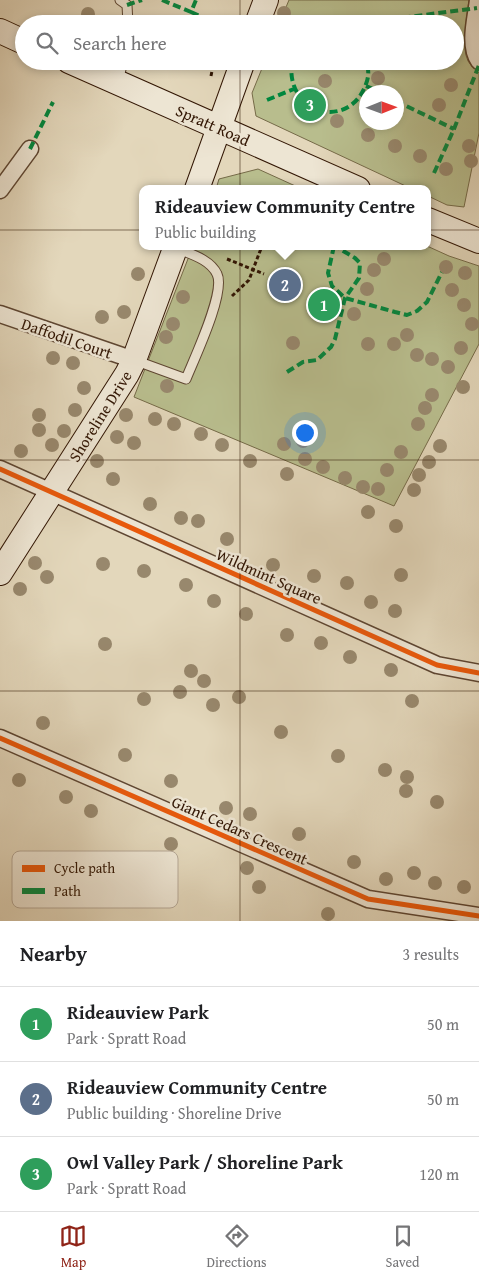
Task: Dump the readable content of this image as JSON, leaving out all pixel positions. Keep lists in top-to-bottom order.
{
  "streets": {
    "street": [
      "Spratt Road",
      "Daffodil Court",
      "Shoreline Drive",
      "Wildmint Square",
      "Giant Cedars Crescent"
    ]
  },
  "crossings": [
    ["Daffodil Court", "Shoreline Drive"],
    ["Shoreline Drive", "Wildmint Square"]
  ],
  "legend": ["Cycle path", "Path"],
  "north": "right",
  "page": {
    "search": "Search here",
    "pins": ["3", "2", "1"],
    "popup": ["Rideauview Community Centre", "Public building"],
    "heading": ["Nearby", "3 results"],
    "list": [
      {
        "mark": "1",
        "name": "Rideauview Park",
        "note": "Park · Spratt Road",
        "value": "50 m"
      },
      {
        "mark": "2",
        "name": "Rideauview Community Centre",
        "note": "Public building · Shoreline Drive",
        "value": "50 m"
      },
      {
        "mark": "3",
        "name": "Owl Valley Park / Shoreline Park",
        "note": "Park · Spratt Road",
        "value": "120 m"
      }
    ],
    "nav": ["Map", "Directions", "Saved"]
  }
}
